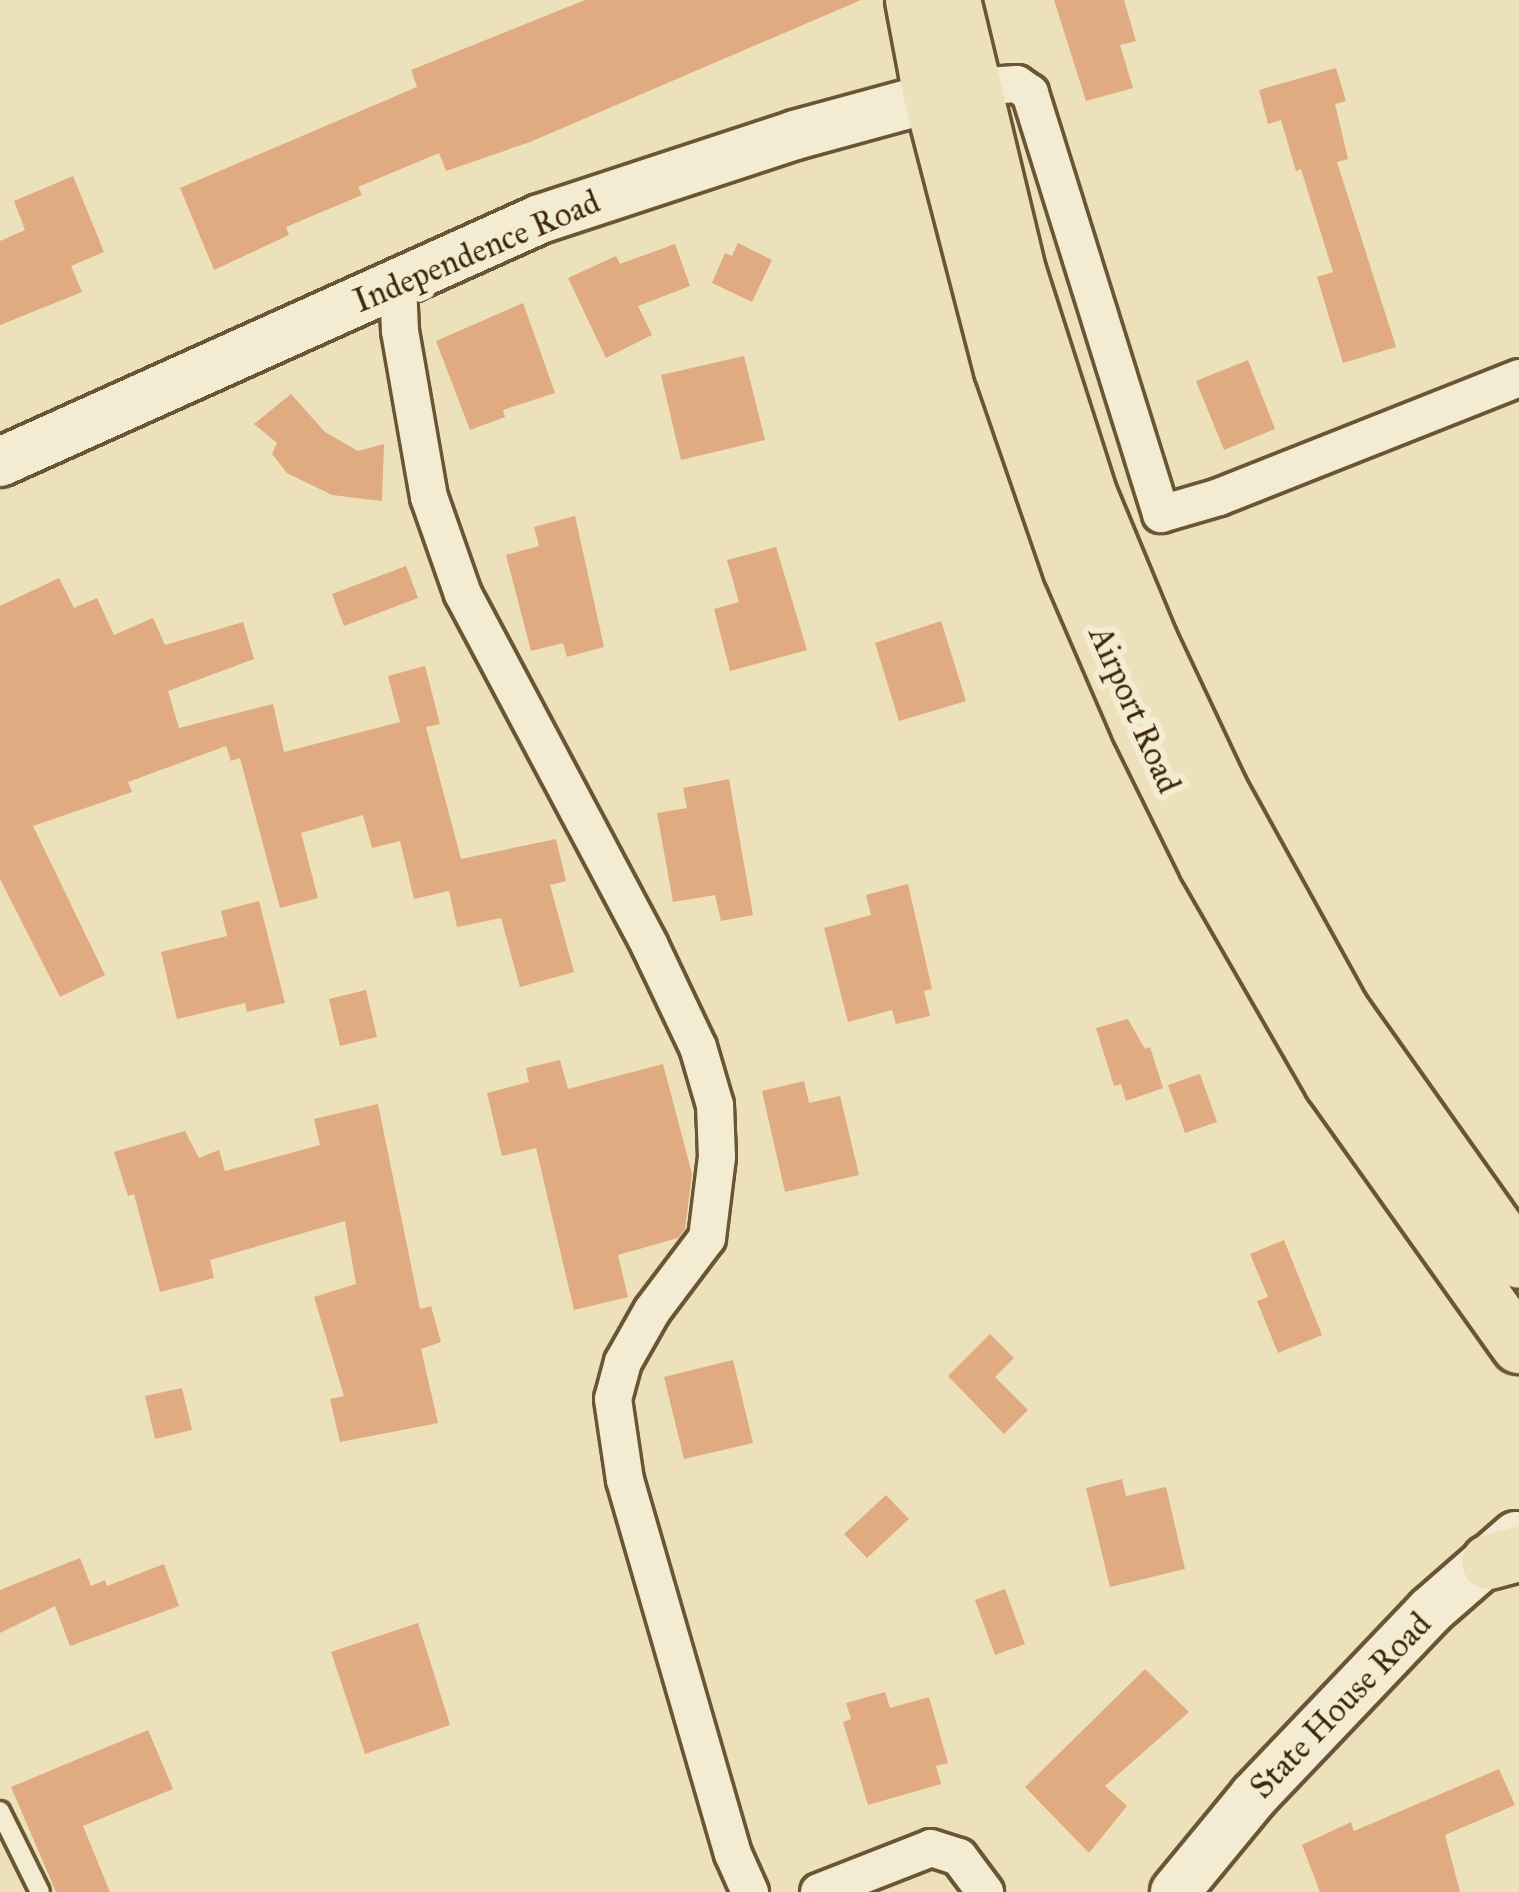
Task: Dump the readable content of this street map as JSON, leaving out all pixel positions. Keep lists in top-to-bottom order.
{
  "streets": {
    "main road": ["Independence Road", "Airport Road", "State House Road"]
  },
  "crossings": [
    ["Independence Road", "Airport Road"]
  ]
}
